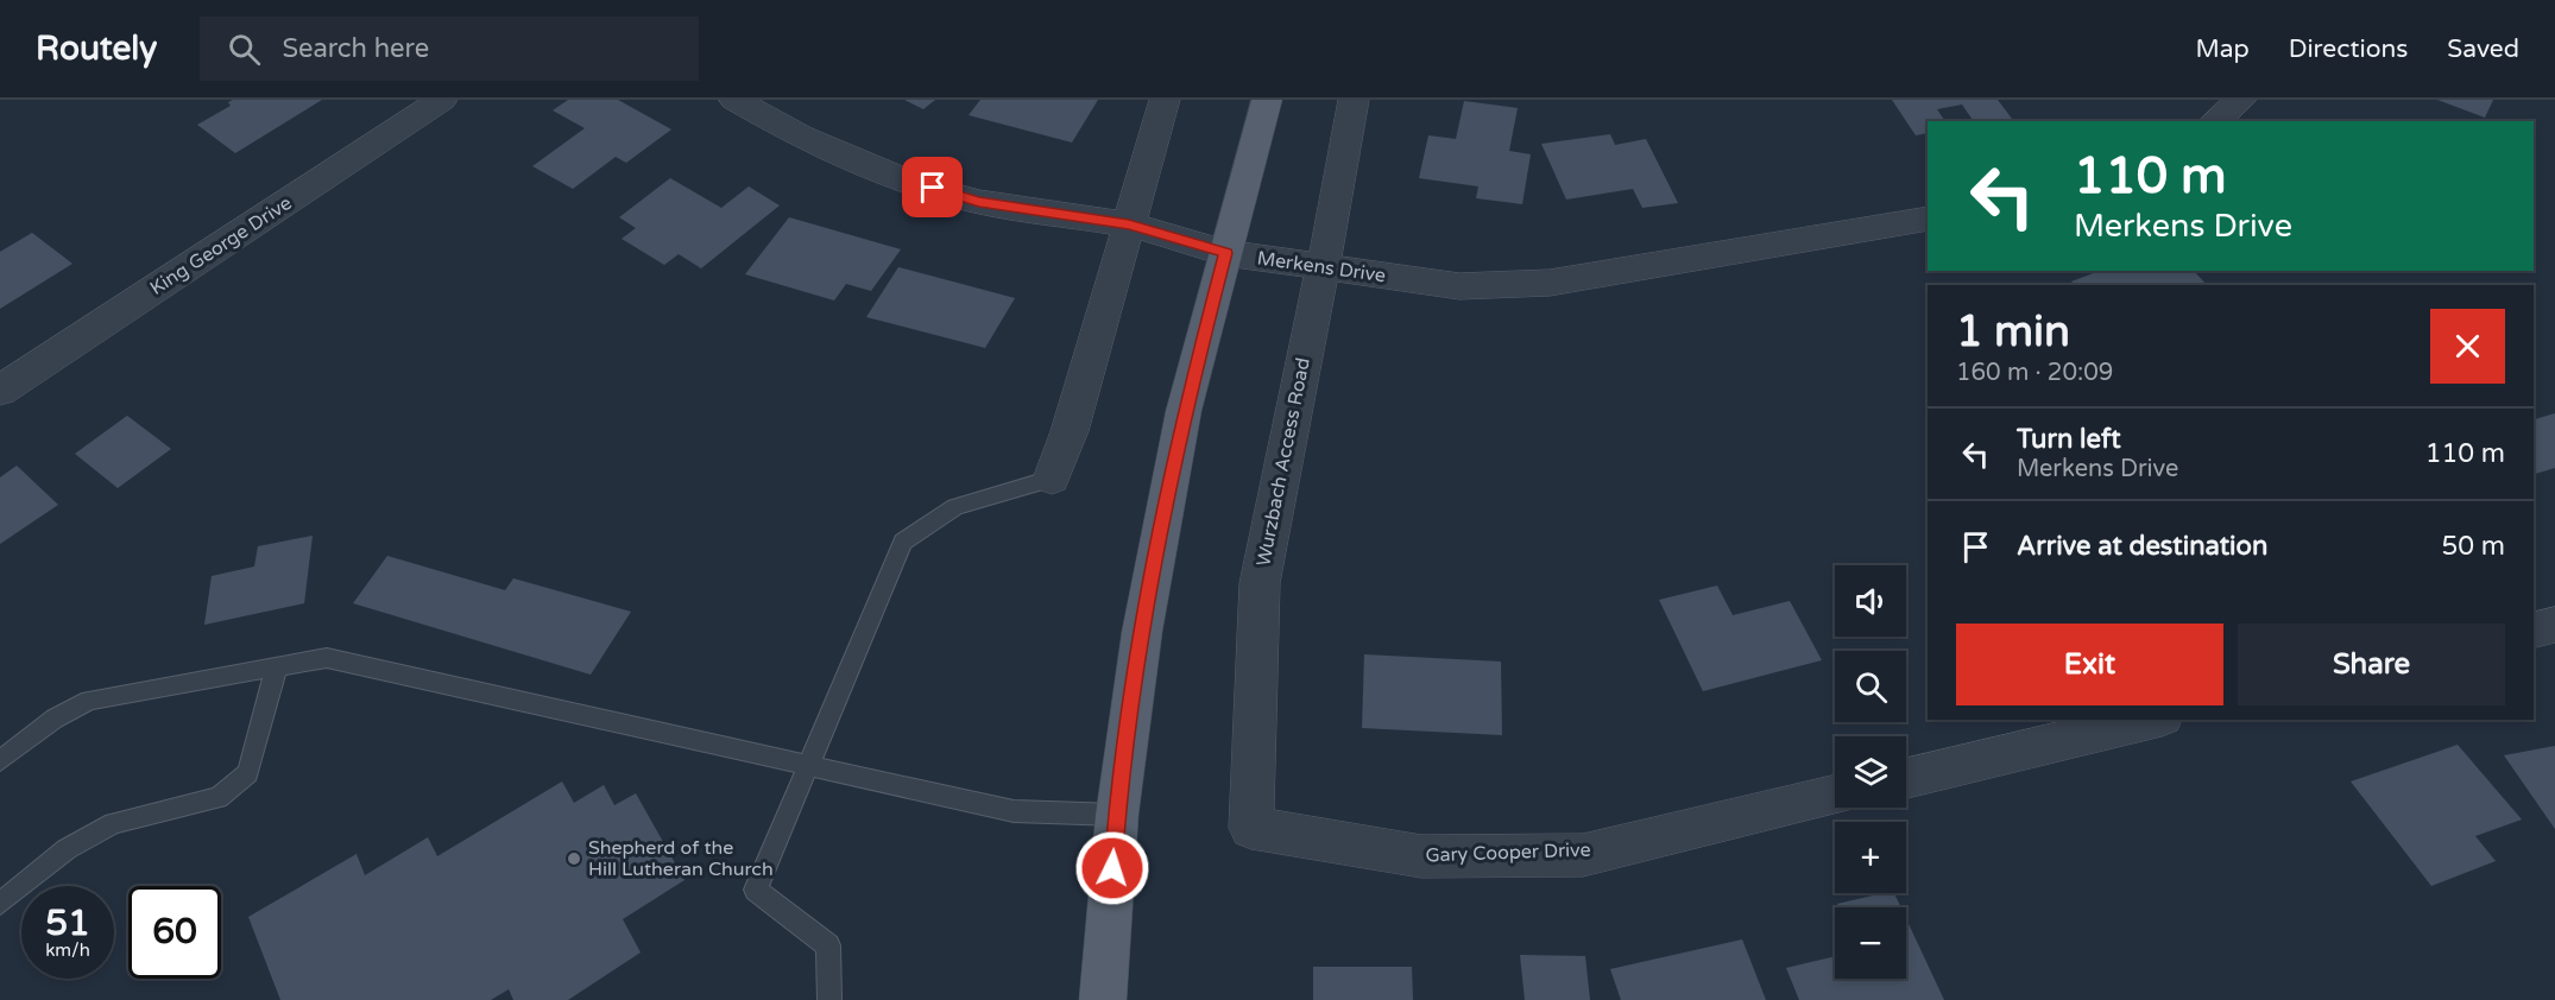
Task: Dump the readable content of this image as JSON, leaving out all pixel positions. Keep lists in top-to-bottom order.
{
  "streets": {
    "street": [
      "King George Drive",
      "Merkens Drive",
      "Wurzbach Access Road",
      "Gary Cooper Drive"
    ]
  },
  "crossings": [
    ["Merkens Drive", "Wurzbach Access Road"],
    ["Wurzbach Access Road", "Gary Cooper Drive"]
  ],
  "places": ["Shepherd of the Hill Lutheran Church"],
  "page": {
    "header": "Routely",
    "search": "Search here",
    "nav": ["Map", "Directions", "Saved"],
    "turn": ["110 m", "Merkens Drive"],
    "heading": ["1 min", "160 m · 20:09"],
    "list": [
      {
        "name": "Turn left",
        "note": "Merkens Drive",
        "value": "110 m"
      },
      {
        "name": "Arrive at destination",
        "value": "50 m"
      }
    ],
    "map_buttons": ["+", "−"],
    "buttons": ["Exit", "Share"],
    "speed": "51 km/h",
    "limit": "60"
  }
}
